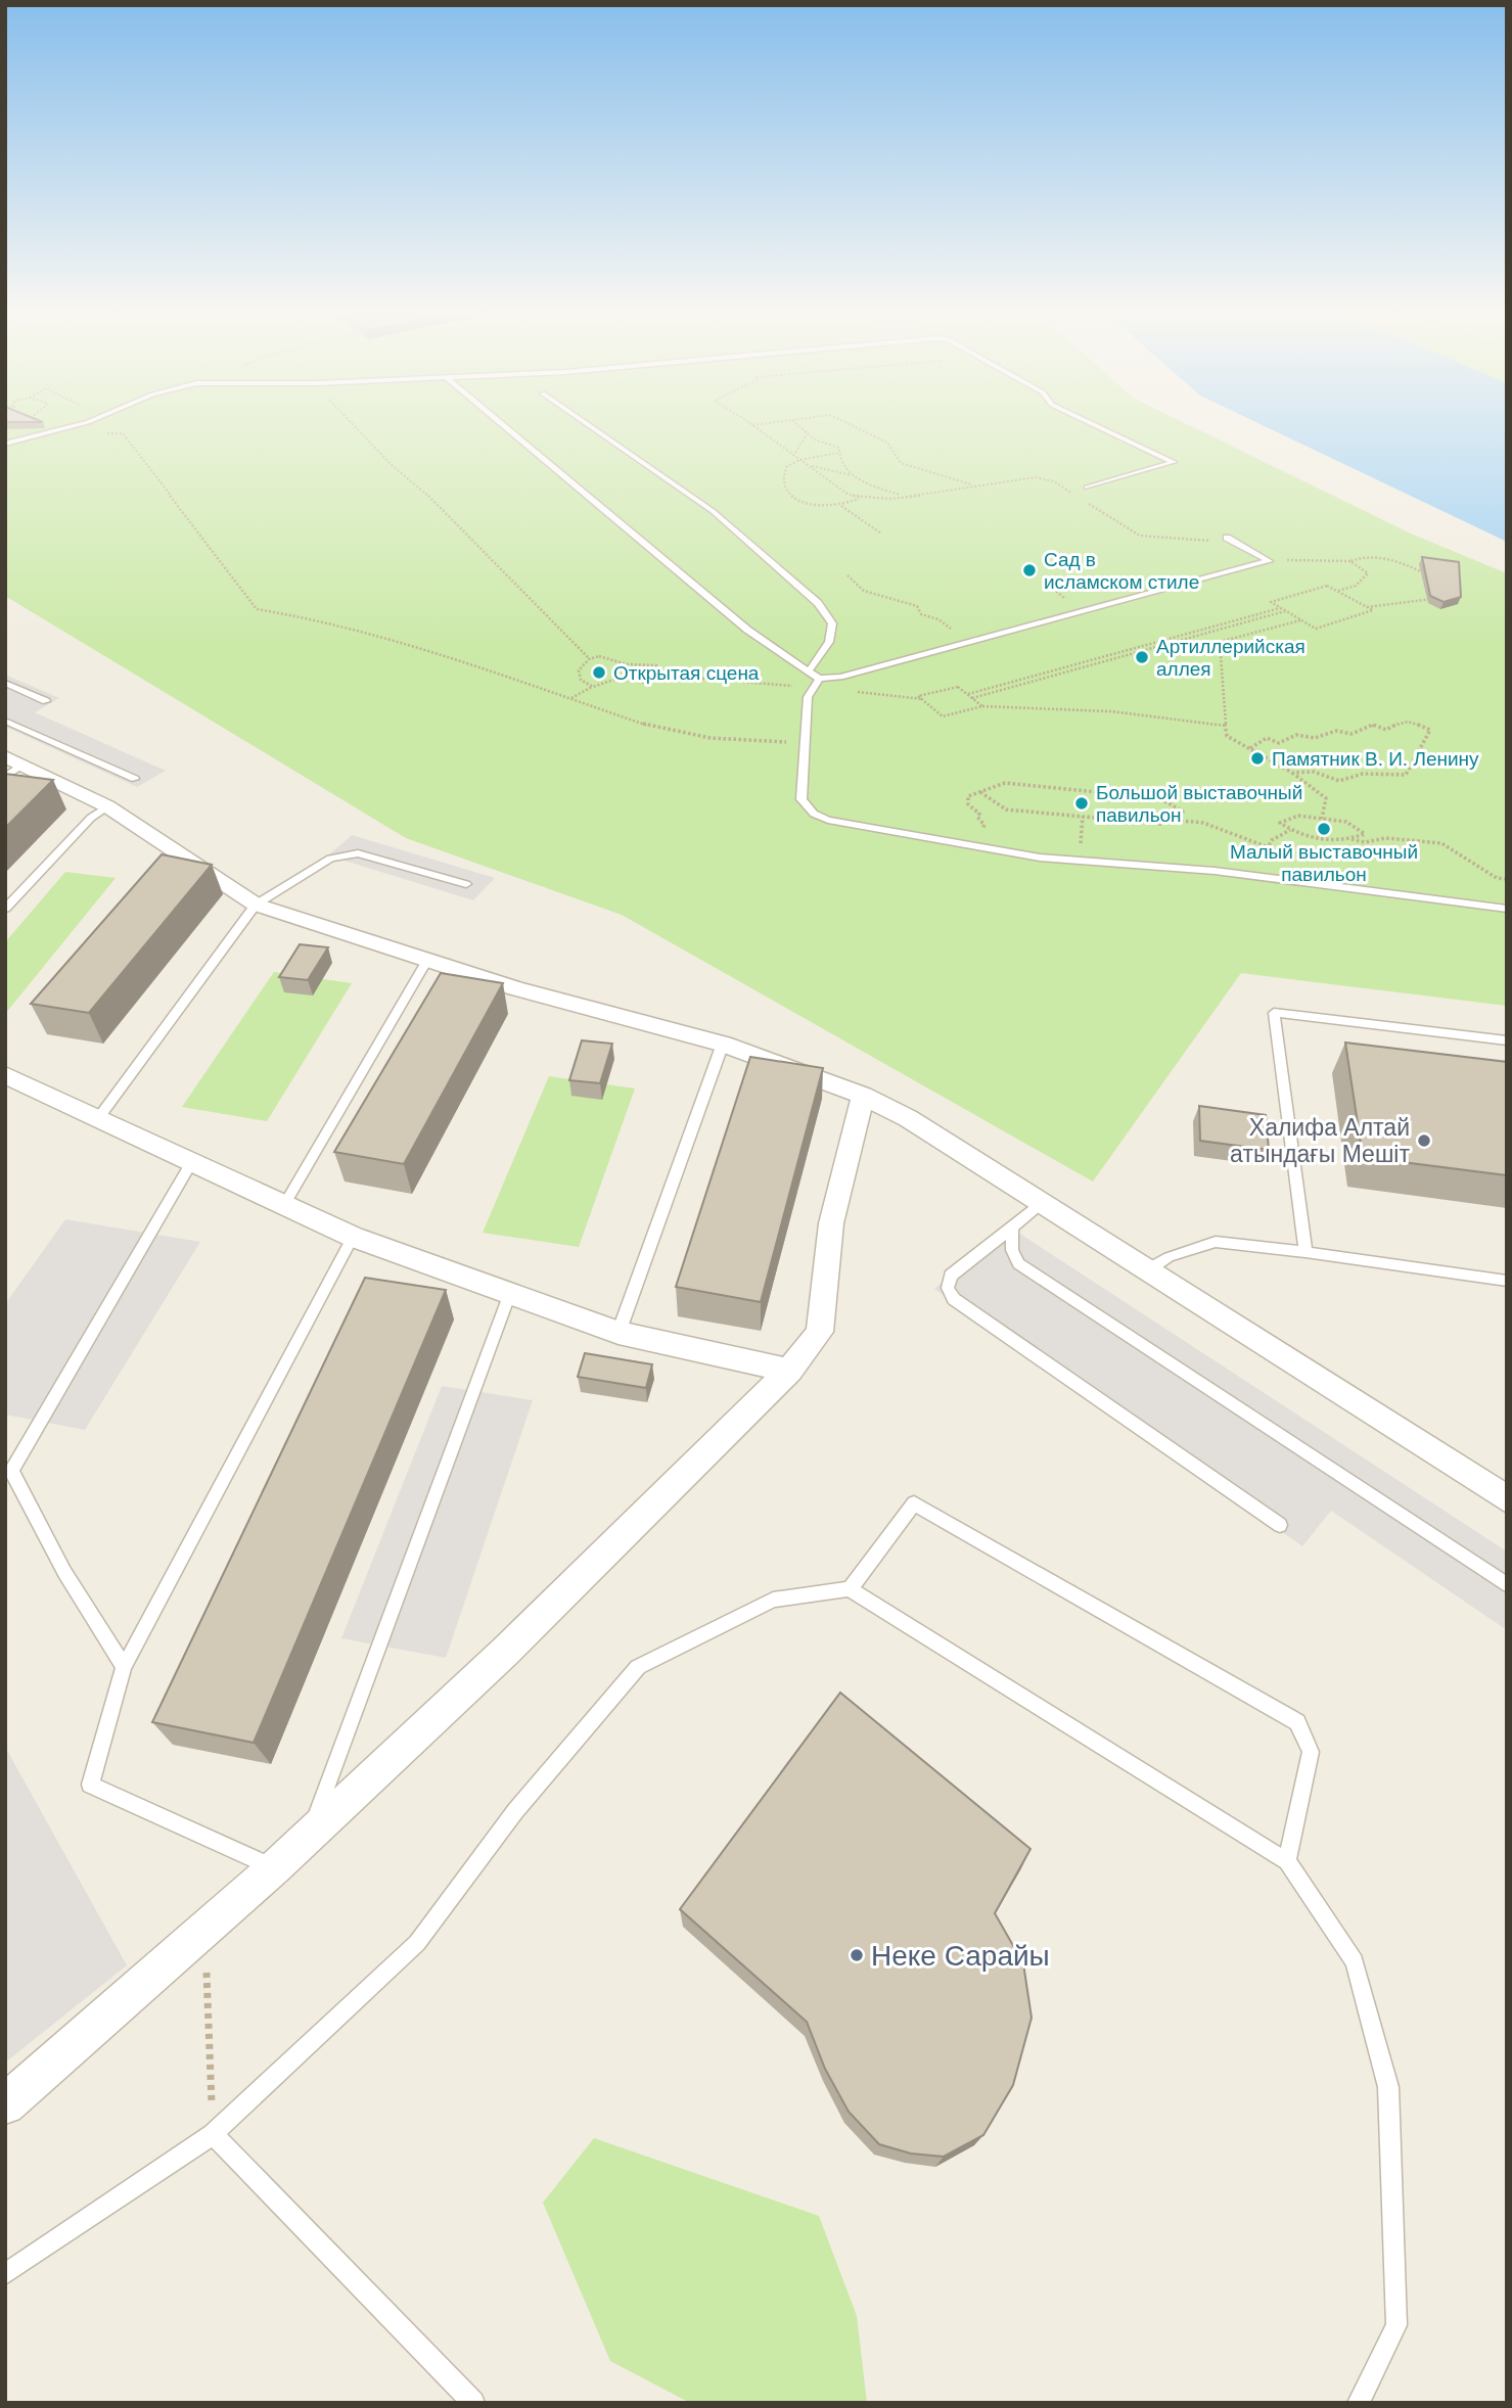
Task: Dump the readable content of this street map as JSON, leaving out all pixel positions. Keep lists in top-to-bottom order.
{
  "places": [
    "Сад в исламском стиле",
    "Артиллерийская аллея",
    "Открытая сцена",
    "Памятник В. И. Ленину",
    "Большой выставочный павильон",
    "Малый выставочный павильон",
    "Халифа Алтай атындағы Мешіт",
    "Неке Сарайы"
  ]
}
